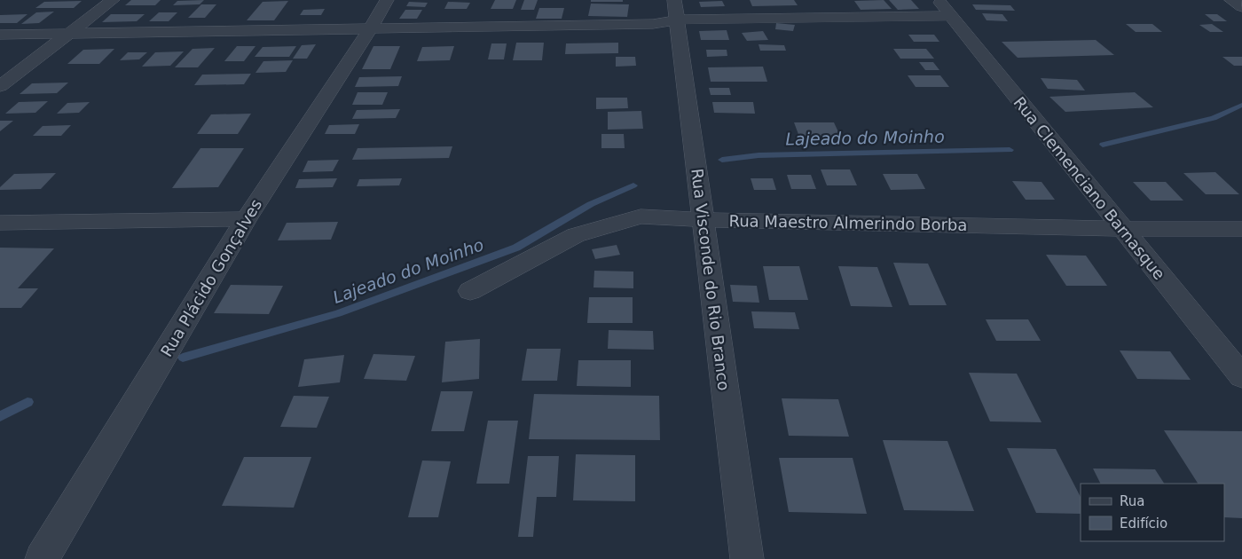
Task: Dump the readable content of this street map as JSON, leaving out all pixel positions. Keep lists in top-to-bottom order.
{
  "streets": {
    "street": [
      "Rua Clemenciano Barnasque",
      "Rua Maestro Almerindo Borba",
      "Rua Plácido Gonçalves",
      "Rua Visconde do Rio Branco"
    ]
  },
  "crossings": [
    ["Rua Clemenciano Barnasque", "Rua Maestro Almerindo Borba"],
    ["Rua Maestro Almerindo Borba", "Rua Visconde do Rio Branco"]
  ],
  "water": ["Lajeado do Moinho"],
  "legend": ["Rua", "Edifício"]
}
